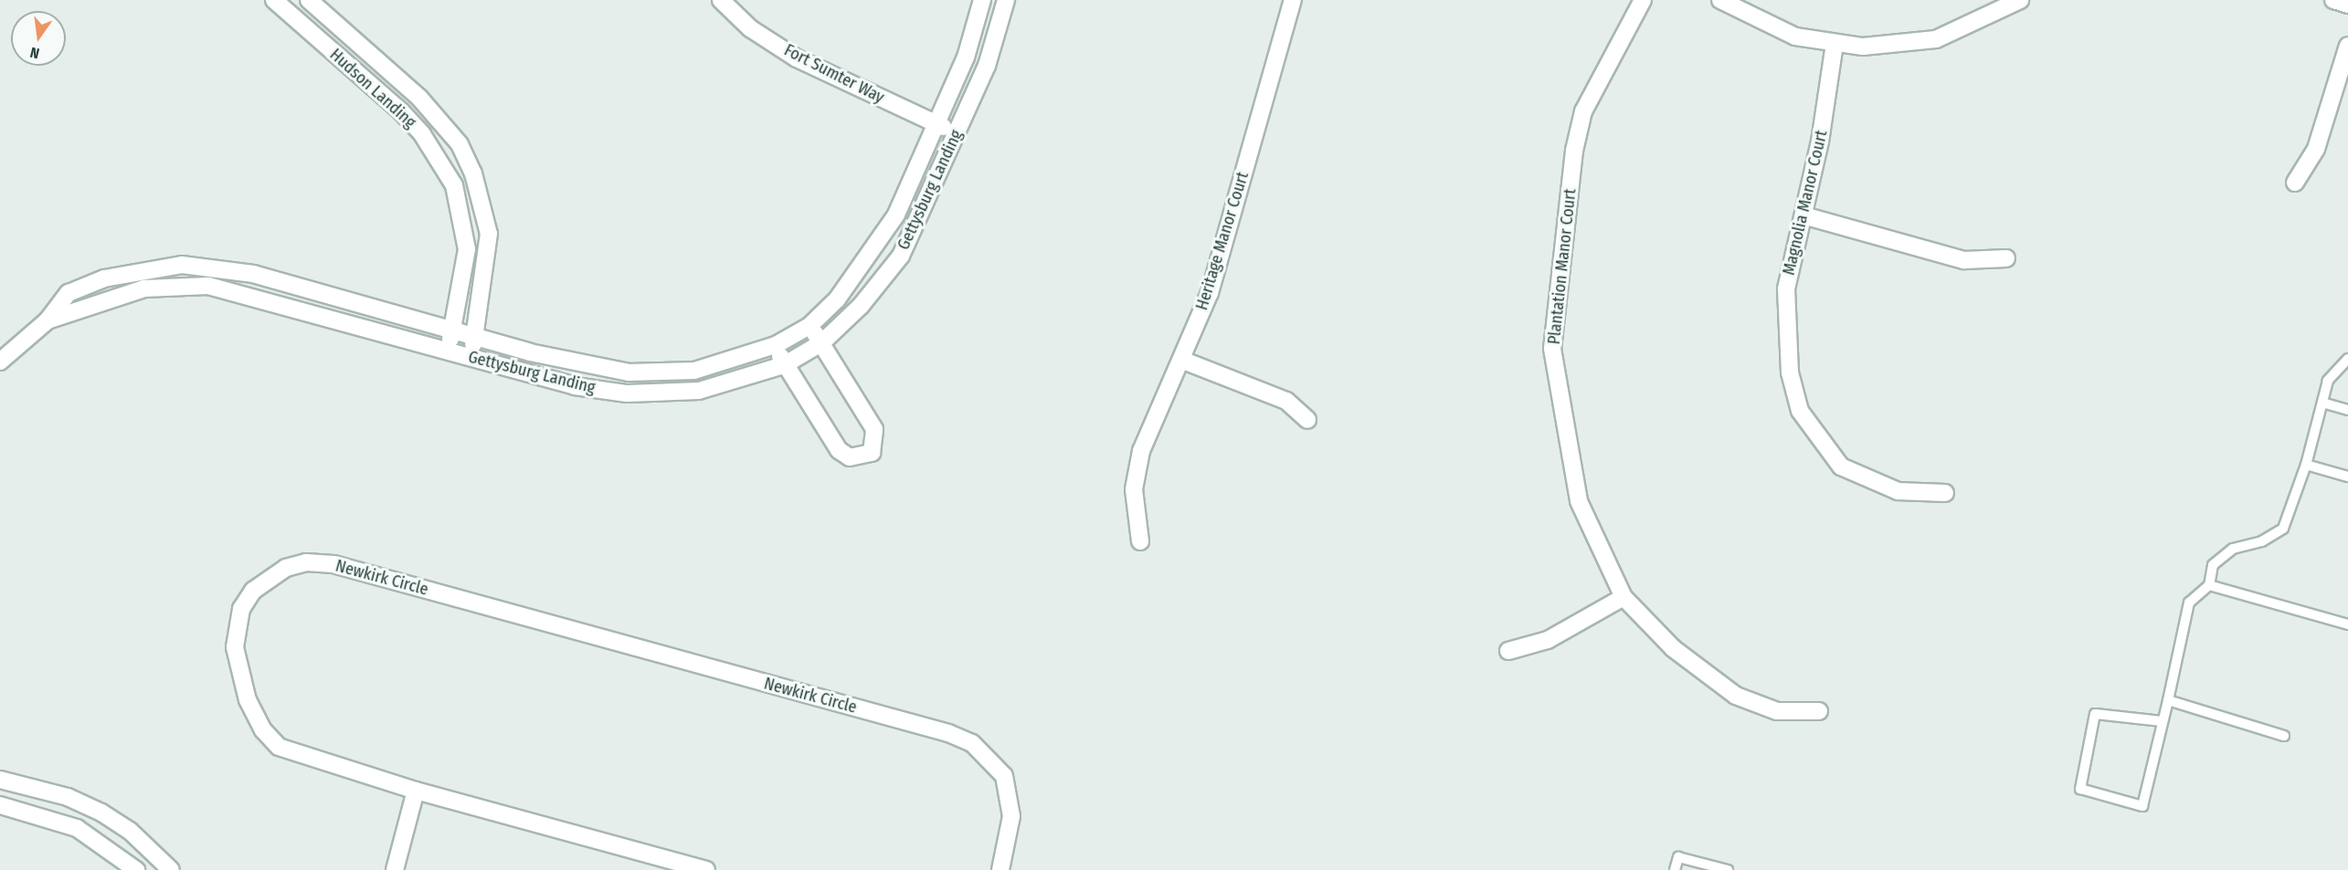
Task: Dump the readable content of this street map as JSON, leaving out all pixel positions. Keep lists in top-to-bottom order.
{
  "streets": {
    "street": [
      "Fort Sumter Way",
      "Hudson Landing",
      "Gettysburg Landing",
      "Magnolia Manor Court",
      "Heritage Manor Court",
      "Plantation Manor Court",
      "Newkirk Circle"
    ]
  },
  "crossings": [
    ["Fort Sumter Way", "Gettysburg Landing"],
    ["Hudson Landing", "Gettysburg Landing"]
  ],
  "north": "bottom"
}
